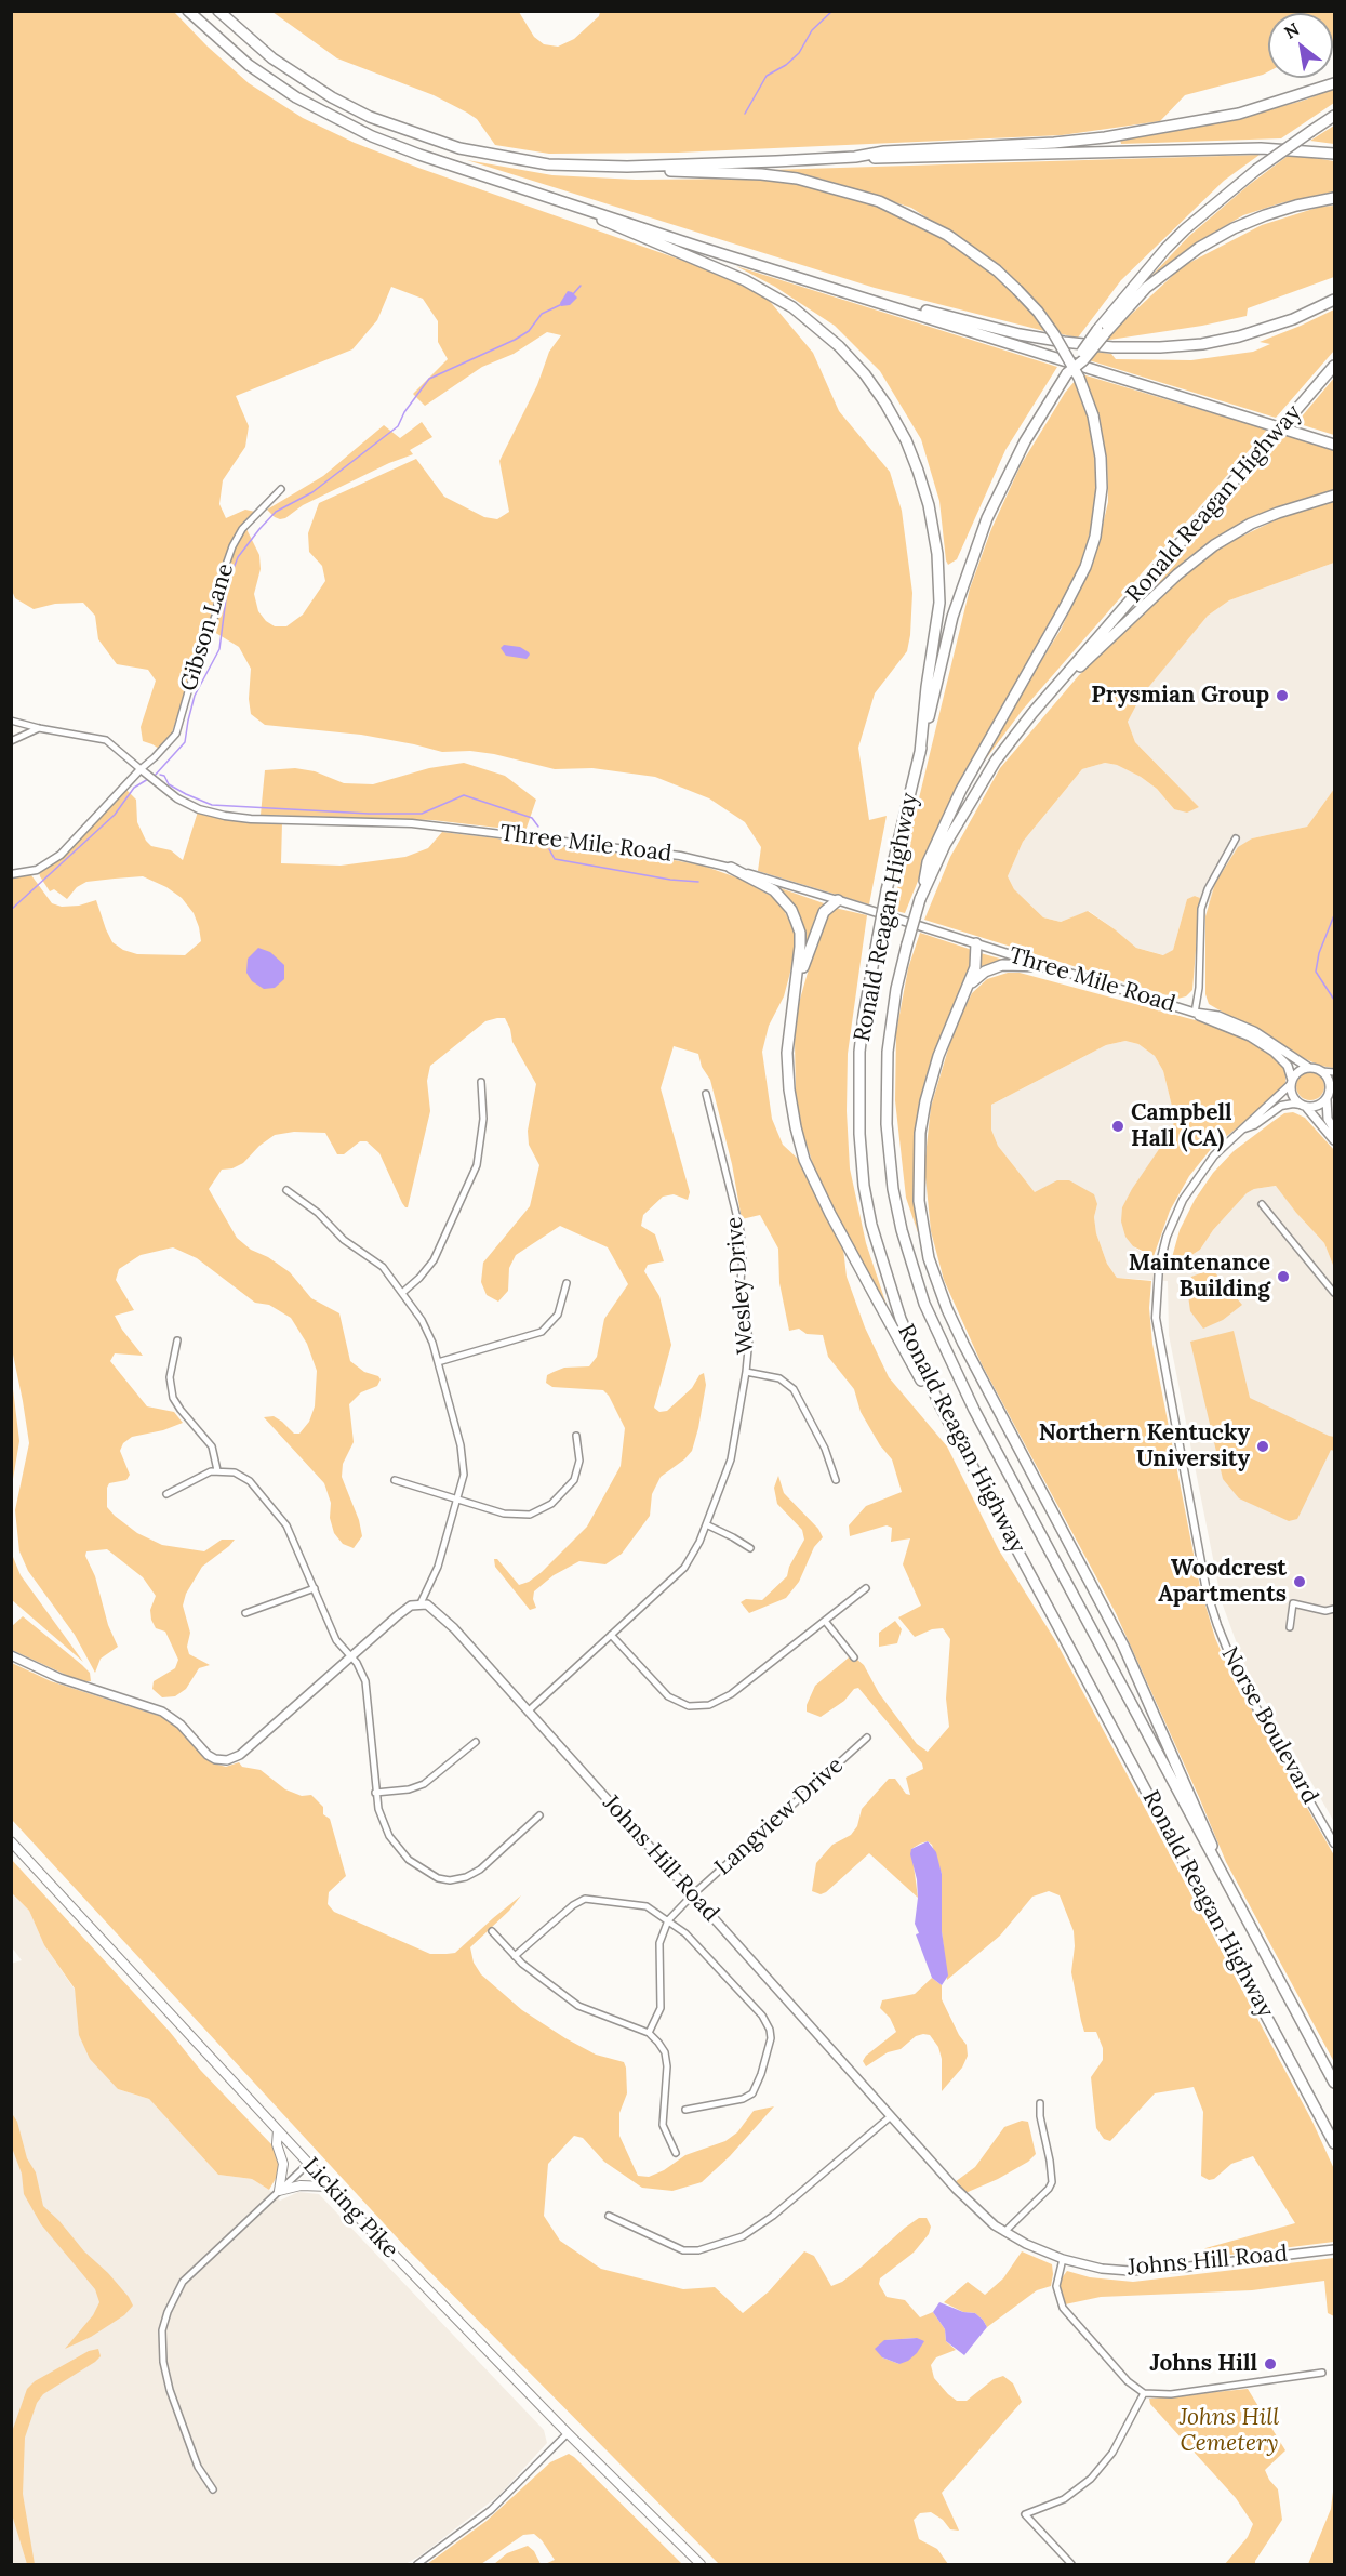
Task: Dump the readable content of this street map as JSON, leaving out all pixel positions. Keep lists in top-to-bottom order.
{
  "streets": {
    "highway": ["Ronald Reagan Highway"],
    "main road": ["Three Mile Road", "Johns Hill Road", "Licking Pike"],
    "street": [
      "Gibson Lane",
      "Wesley Drive",
      "Norse Boulevard",
      "Langview Drive"
    ]
  },
  "crossings": [
    ["Gibson Lane", "Three Mile Road"],
    ["Three Mile Road", "Norse Boulevard"],
    ["Wesley Drive", "Johns Hill Road"],
    ["Langview Drive", "Johns Hill Road"]
  ],
  "parks": ["Johns Hill Cemetery"],
  "places": [
    "Prysmian Group",
    "Campbell Hall (CA)",
    "Maintenance Building",
    "Northern Kentucky University",
    "Woodcrest Apartments",
    "Johns Hill"
  ],
  "north": "top left"
}
